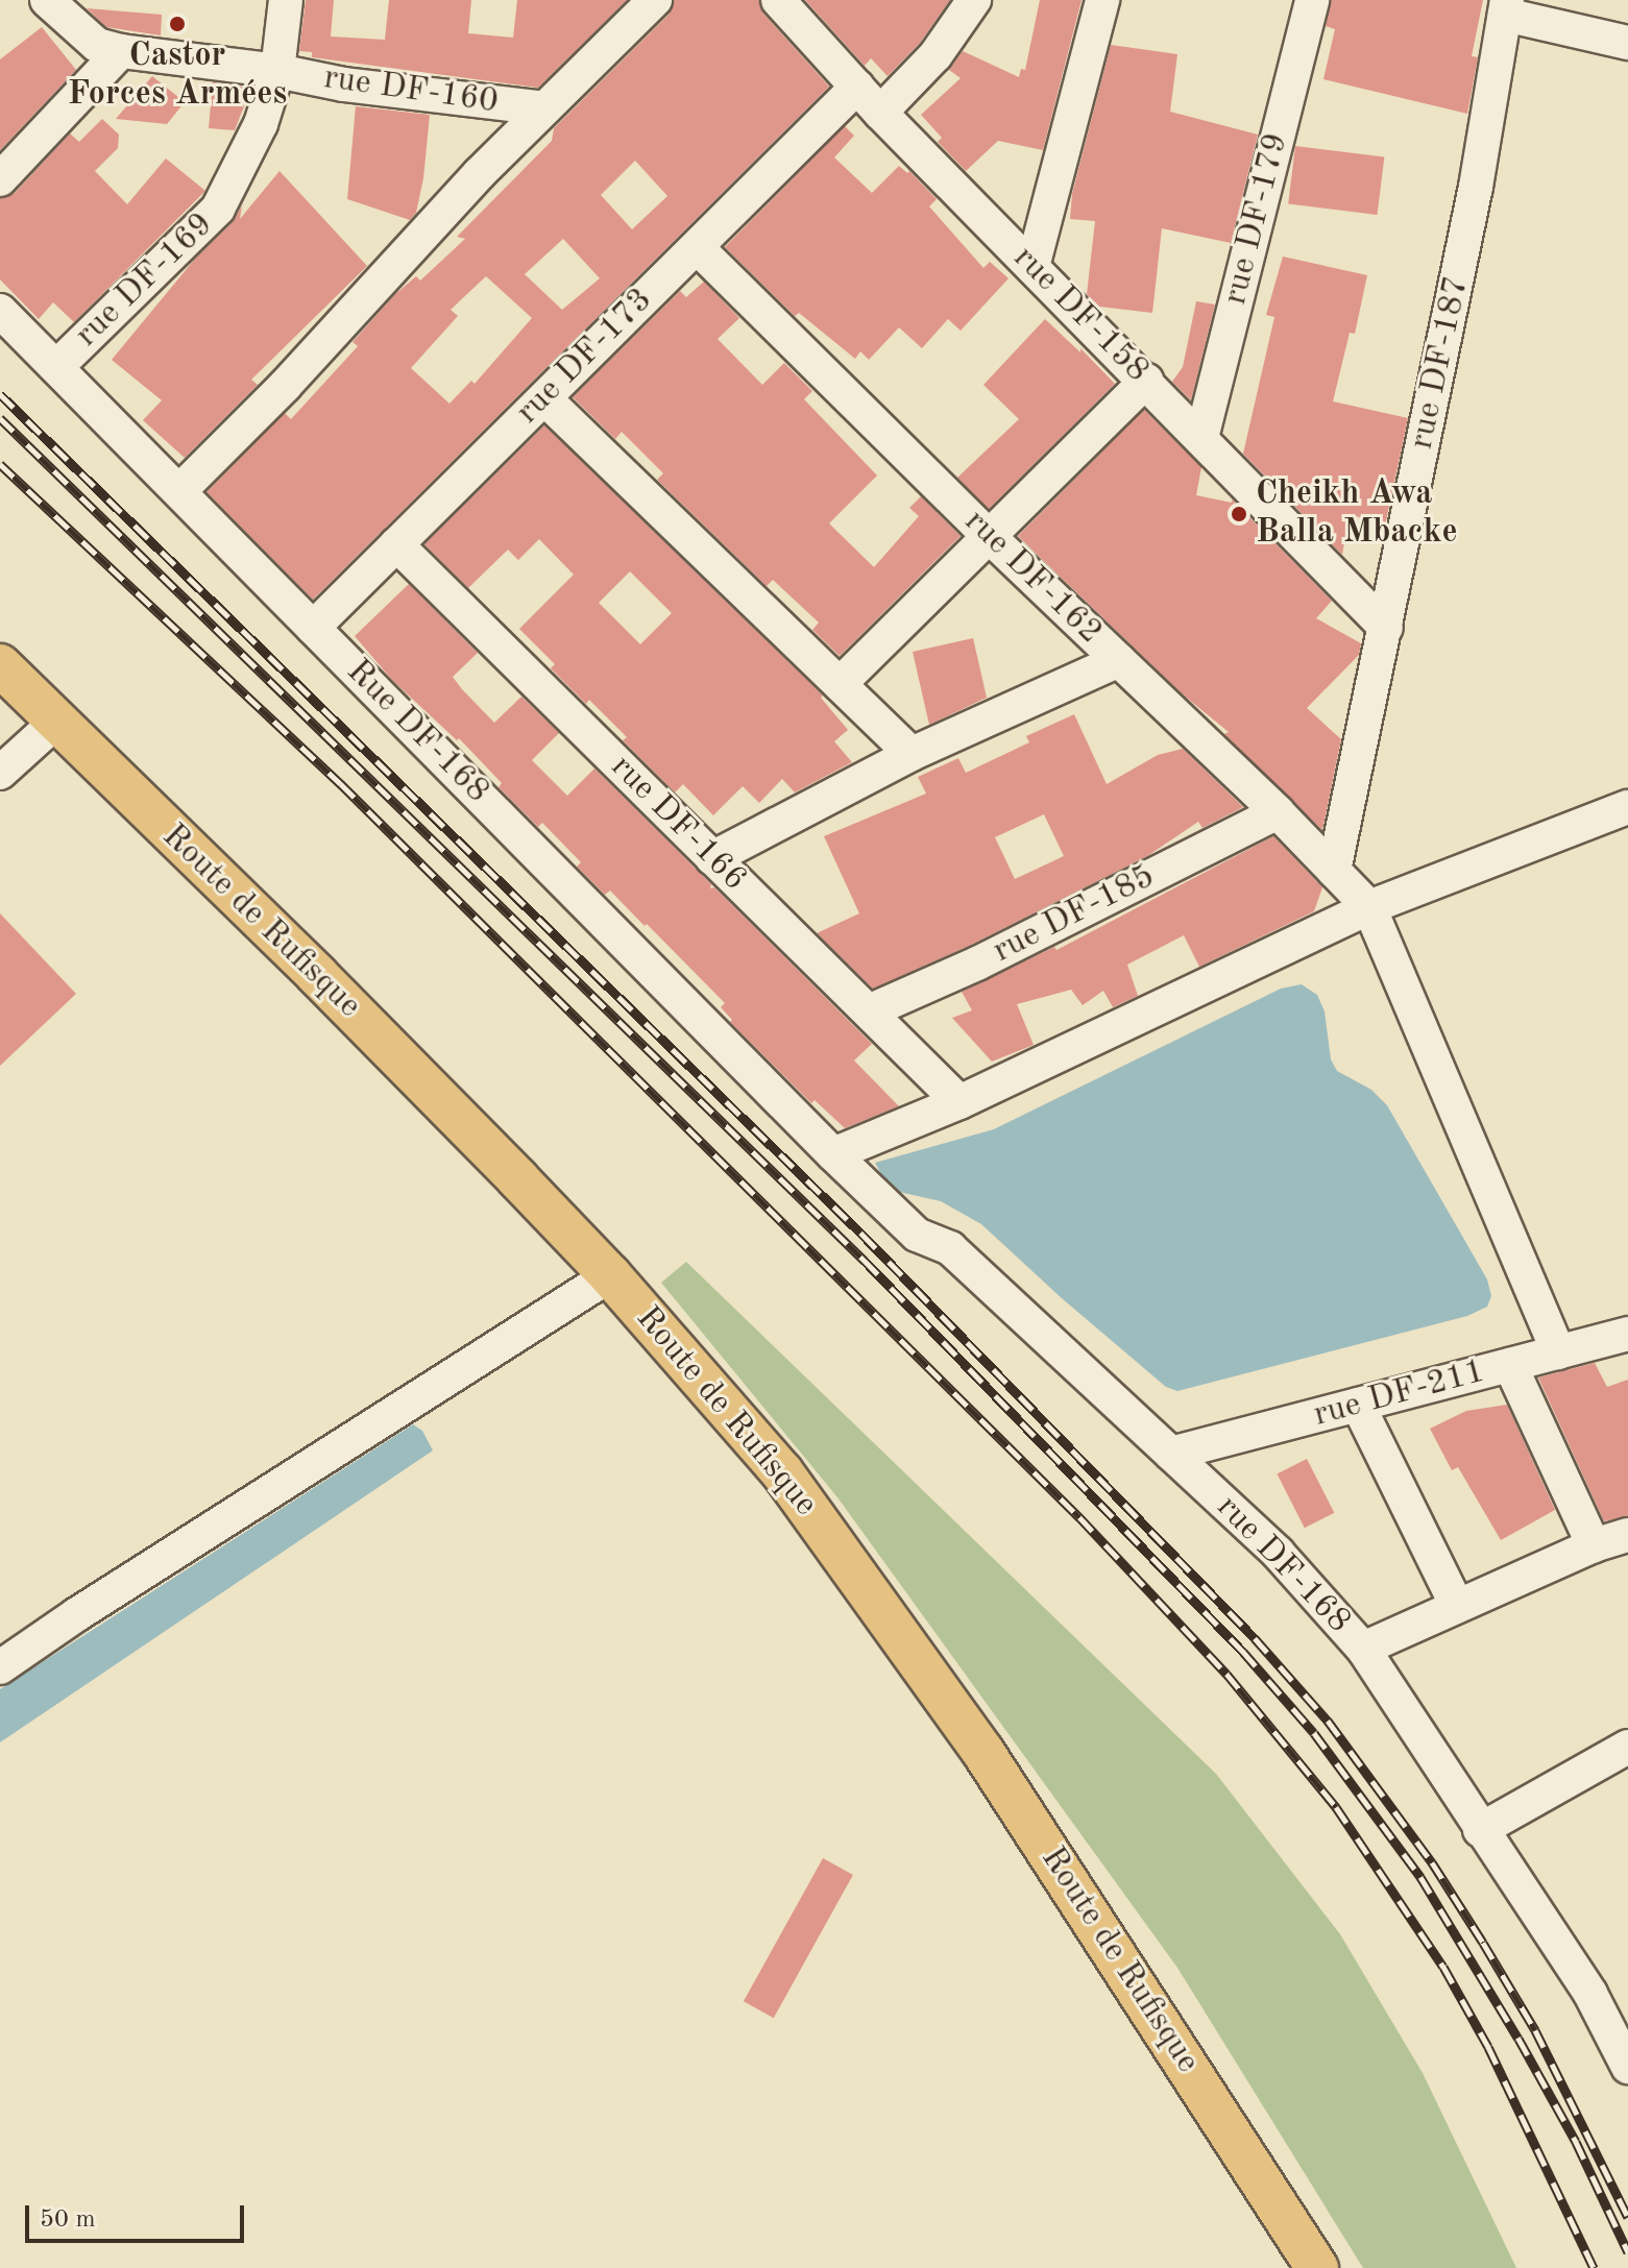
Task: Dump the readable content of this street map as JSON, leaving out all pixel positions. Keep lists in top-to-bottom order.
{
  "streets": {
    "main road": ["Route de Rufisque"],
    "street": [
      "rue DF-160",
      "rue DF-179",
      "rue DF-169",
      "rue DF-158",
      "rue DF-173",
      "rue DF-187",
      "rue DF-162",
      "Rue DF-168",
      "rue DF-166",
      "rue DF-185",
      "rue DF-211",
      "rue DF-168"
    ]
  },
  "crossings": [
    ["rue DF-160", "rue DF-169"],
    ["rue DF-179", "rue DF-158"],
    ["rue DF-169", "Rue DF-168"],
    ["rue DF-158", "rue DF-173"],
    ["rue DF-158", "rue DF-187"],
    ["rue DF-173", "rue DF-162"],
    ["rue DF-173", "Rue DF-168"],
    ["rue DF-173", "rue DF-166"],
    ["rue DF-187", "rue DF-162"],
    ["rue DF-162", "rue DF-185"],
    ["Rue DF-168", "rue DF-168"],
    ["rue DF-166", "rue DF-185"],
    ["rue DF-211", "rue DF-168"]
  ],
  "places": ["Castor Forces Armées", "Cheikh Awa Balla Mbacke"],
  "scale_bar": "50 m"
}
